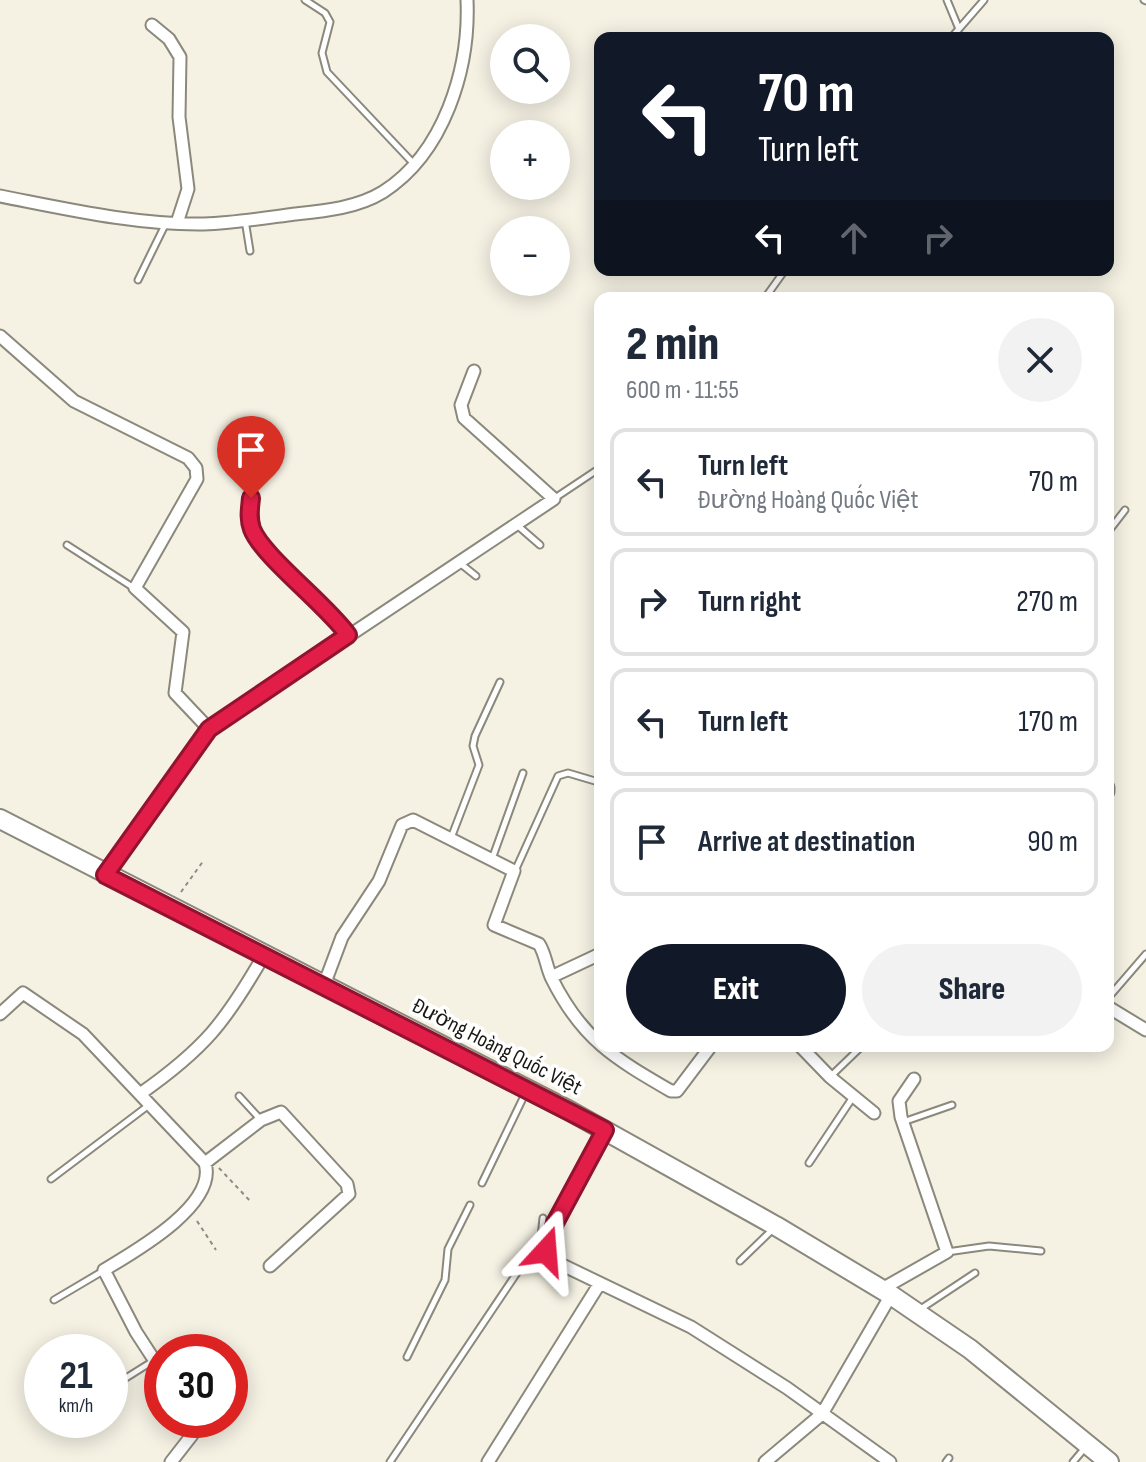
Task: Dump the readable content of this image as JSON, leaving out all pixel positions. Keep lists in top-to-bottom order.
{
  "streets": {
    "highway": ["Đường Hoàng Quốc Việt"]
  },
  "page": {
    "map_buttons": ["+", "−"],
    "turn": ["70 m", "Turn left"],
    "heading": ["2 min", "600 m · 11:55"],
    "list": [
      {
        "name": "Turn left",
        "note": "Đường Hoàng Quốc Việt",
        "value": "70 m"
      },
      {
        "name": "Turn right",
        "value": "270 m"
      },
      {
        "name": "Turn left",
        "value": "170 m"
      },
      {
        "name": "Arrive at destination",
        "value": "90 m"
      }
    ],
    "buttons": ["Exit", "Share"],
    "speed": "21 km/h",
    "limit": "30"
  }
}
